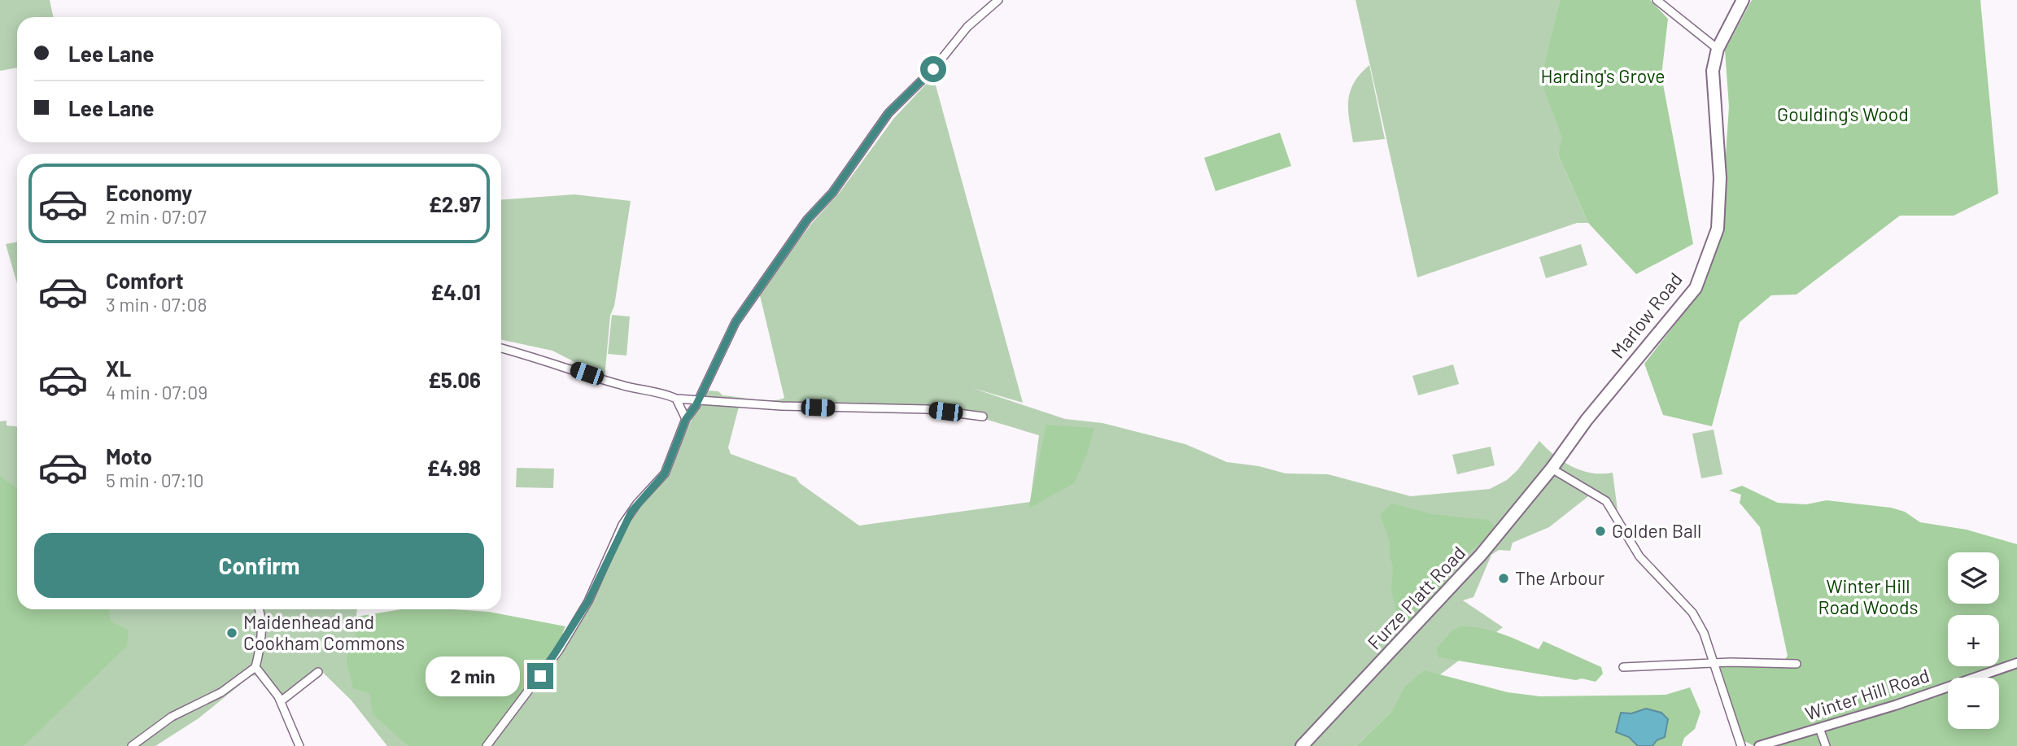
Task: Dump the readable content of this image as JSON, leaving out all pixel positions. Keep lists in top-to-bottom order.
{
  "streets": {
    "main road": ["Marlow Road", "Furze Platt Road"],
    "street": ["Winter Hill Road"]
  },
  "crossings": [
    ["Marlow Road", "Furze Platt Road"]
  ],
  "parks": ["Harding's Grove", "Goulding's Wood", "Winter Hill Road Woods"],
  "places": ["Golden Ball", "The Arbour", "Maidenhead and Cookham Commons"],
  "page": {
    "banner": ["Lee Lane", "Lee Lane"],
    "list": [
      {
        "name": "Economy",
        "note": "2 min · 07:07",
        "value": "£2.97"
      },
      {
        "name": "Comfort",
        "note": "3 min · 07:08",
        "value": "£4.01"
      },
      {
        "name": "XL",
        "note": "4 min · 07:09",
        "value": "£5.06"
      },
      {
        "name": "Moto",
        "note": "5 min · 07:10",
        "value": "£4.98"
      }
    ],
    "buttons": "Confirm",
    "map_buttons": ["+", "−"],
    "bubble": "2 min"
  }
}
